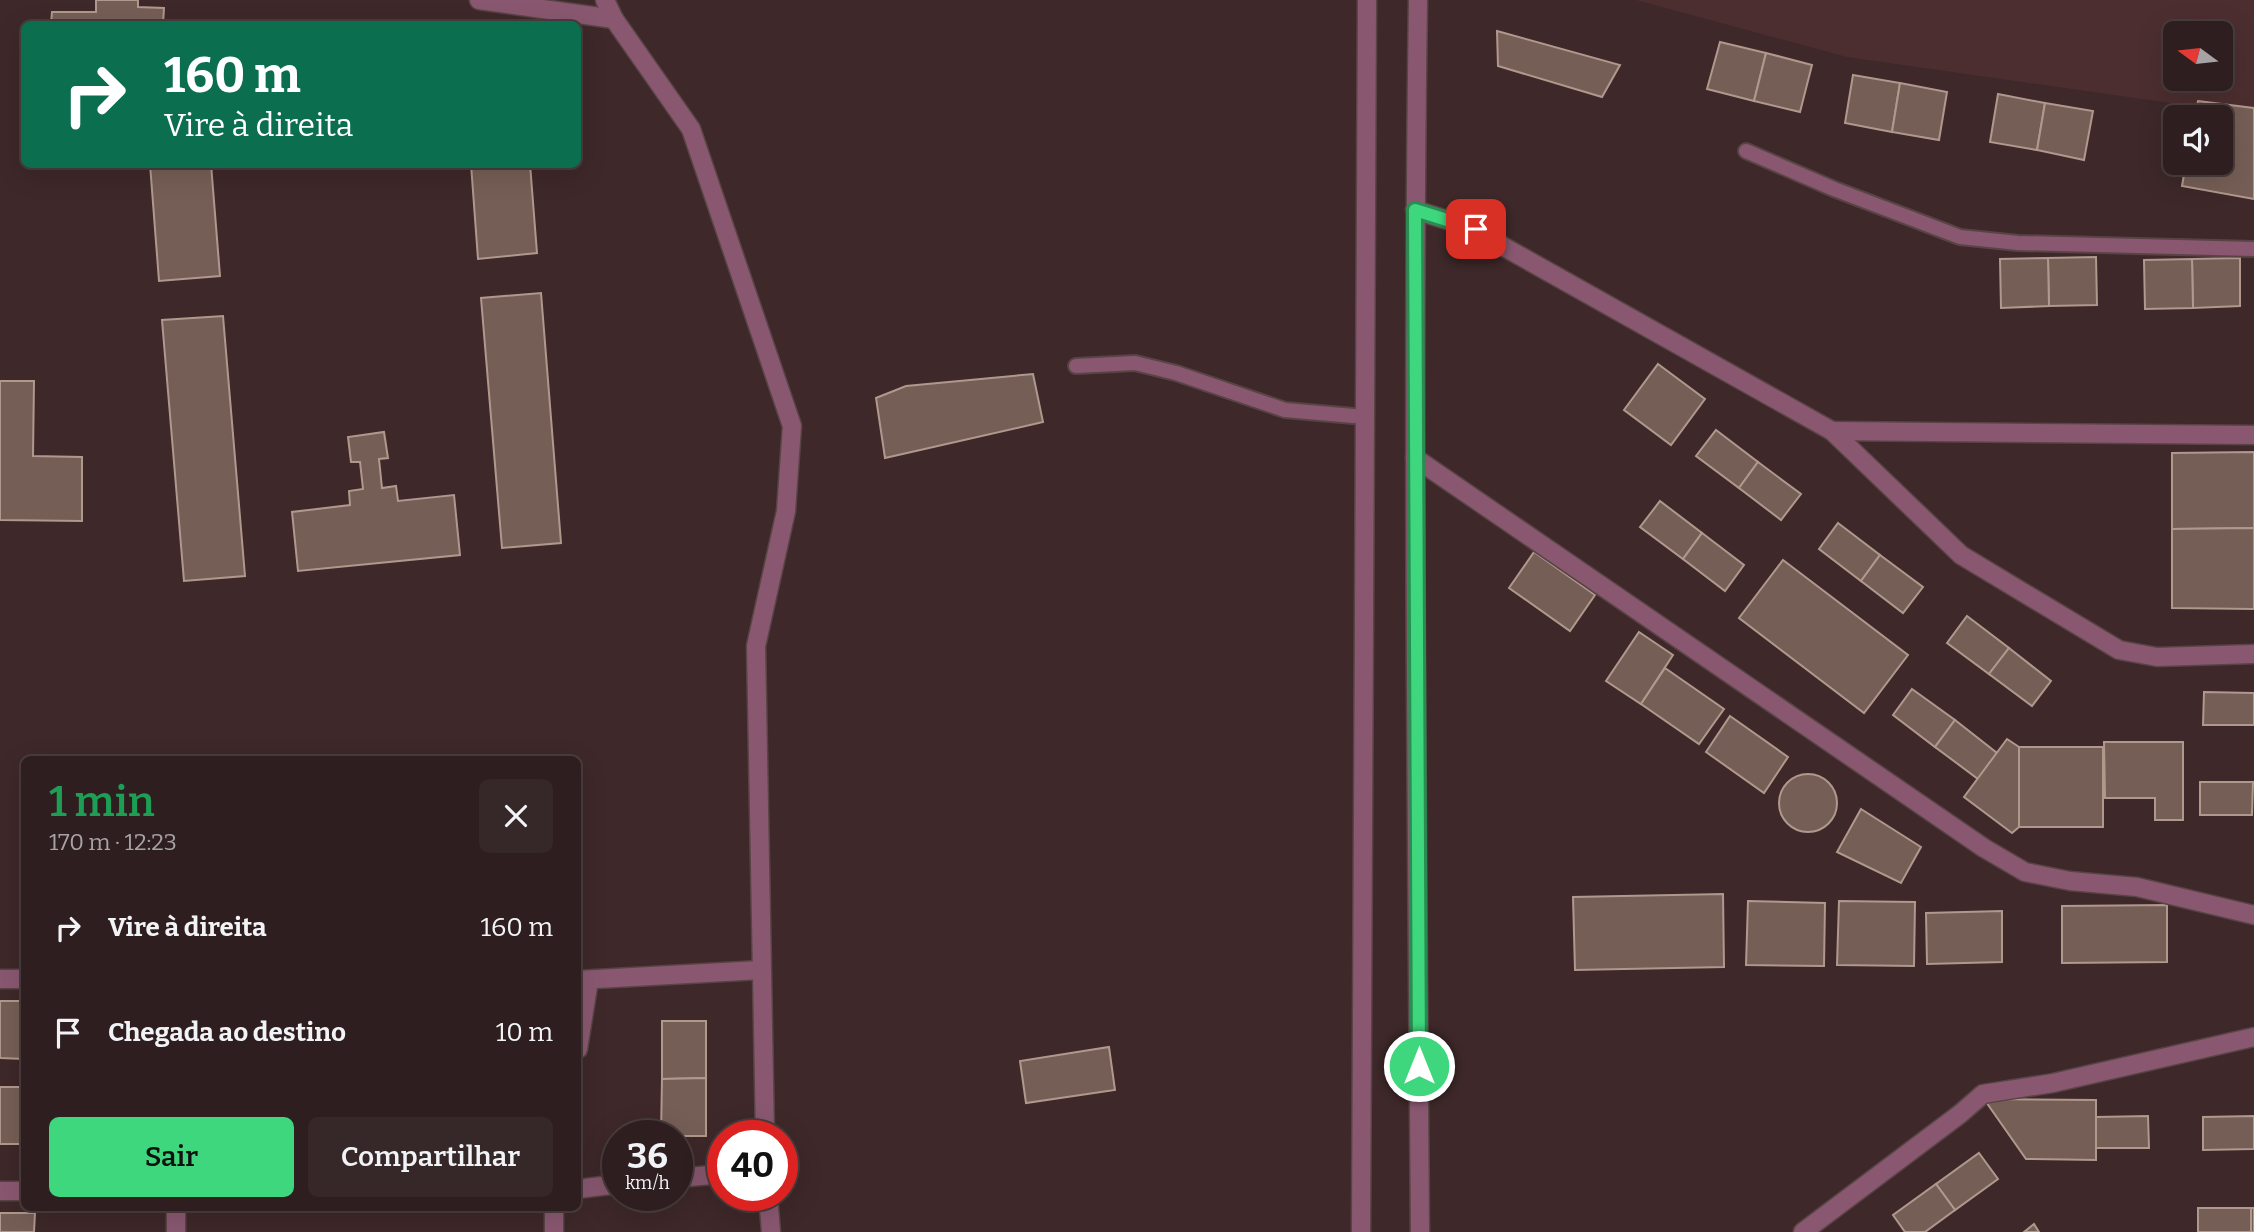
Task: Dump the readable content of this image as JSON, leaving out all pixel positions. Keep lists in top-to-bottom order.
{
  "north": "left",
  "page": {
    "turn": ["160 m", "Vire à direita"],
    "heading": ["1 min", "170 m · 12:23"],
    "list": [
      {
        "name": "Vire à direita",
        "value": "160 m"
      },
      {
        "name": "Chegada ao destino",
        "value": "10 m"
      }
    ],
    "buttons": ["Sair", "Compartilhar"],
    "speed": "36 km/h",
    "limit": "40"
  }
}
